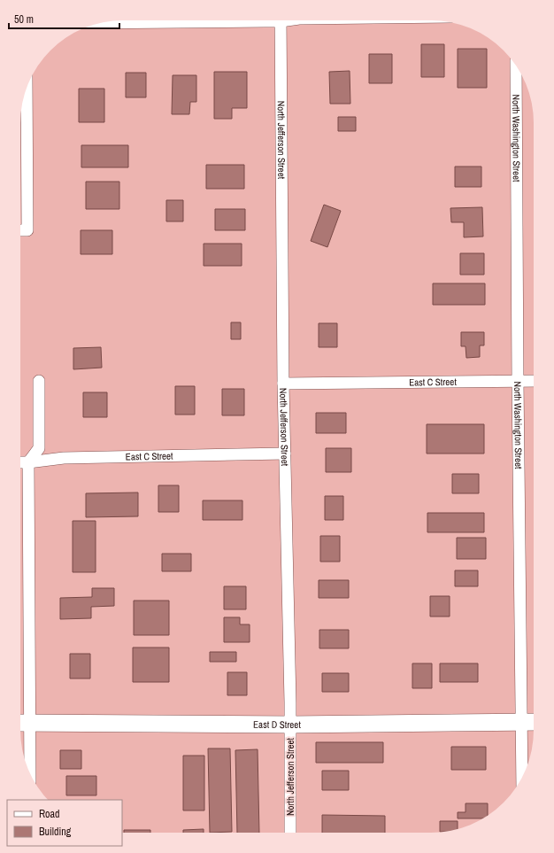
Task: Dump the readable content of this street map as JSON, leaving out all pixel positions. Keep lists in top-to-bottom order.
{
  "streets": {
    "street": [
      "North Washington Street",
      "North Jefferson Street",
      "East C Street",
      "East D Street"
    ]
  },
  "crossings": [
    ["North Washington Street", "East C Street"],
    ["North Washington Street", "East D Street"],
    ["North Jefferson Street", "East C Street"],
    ["North Jefferson Street", "East D Street"]
  ],
  "legend": ["Road", "Building"],
  "scale_bar": "50 m"
}
